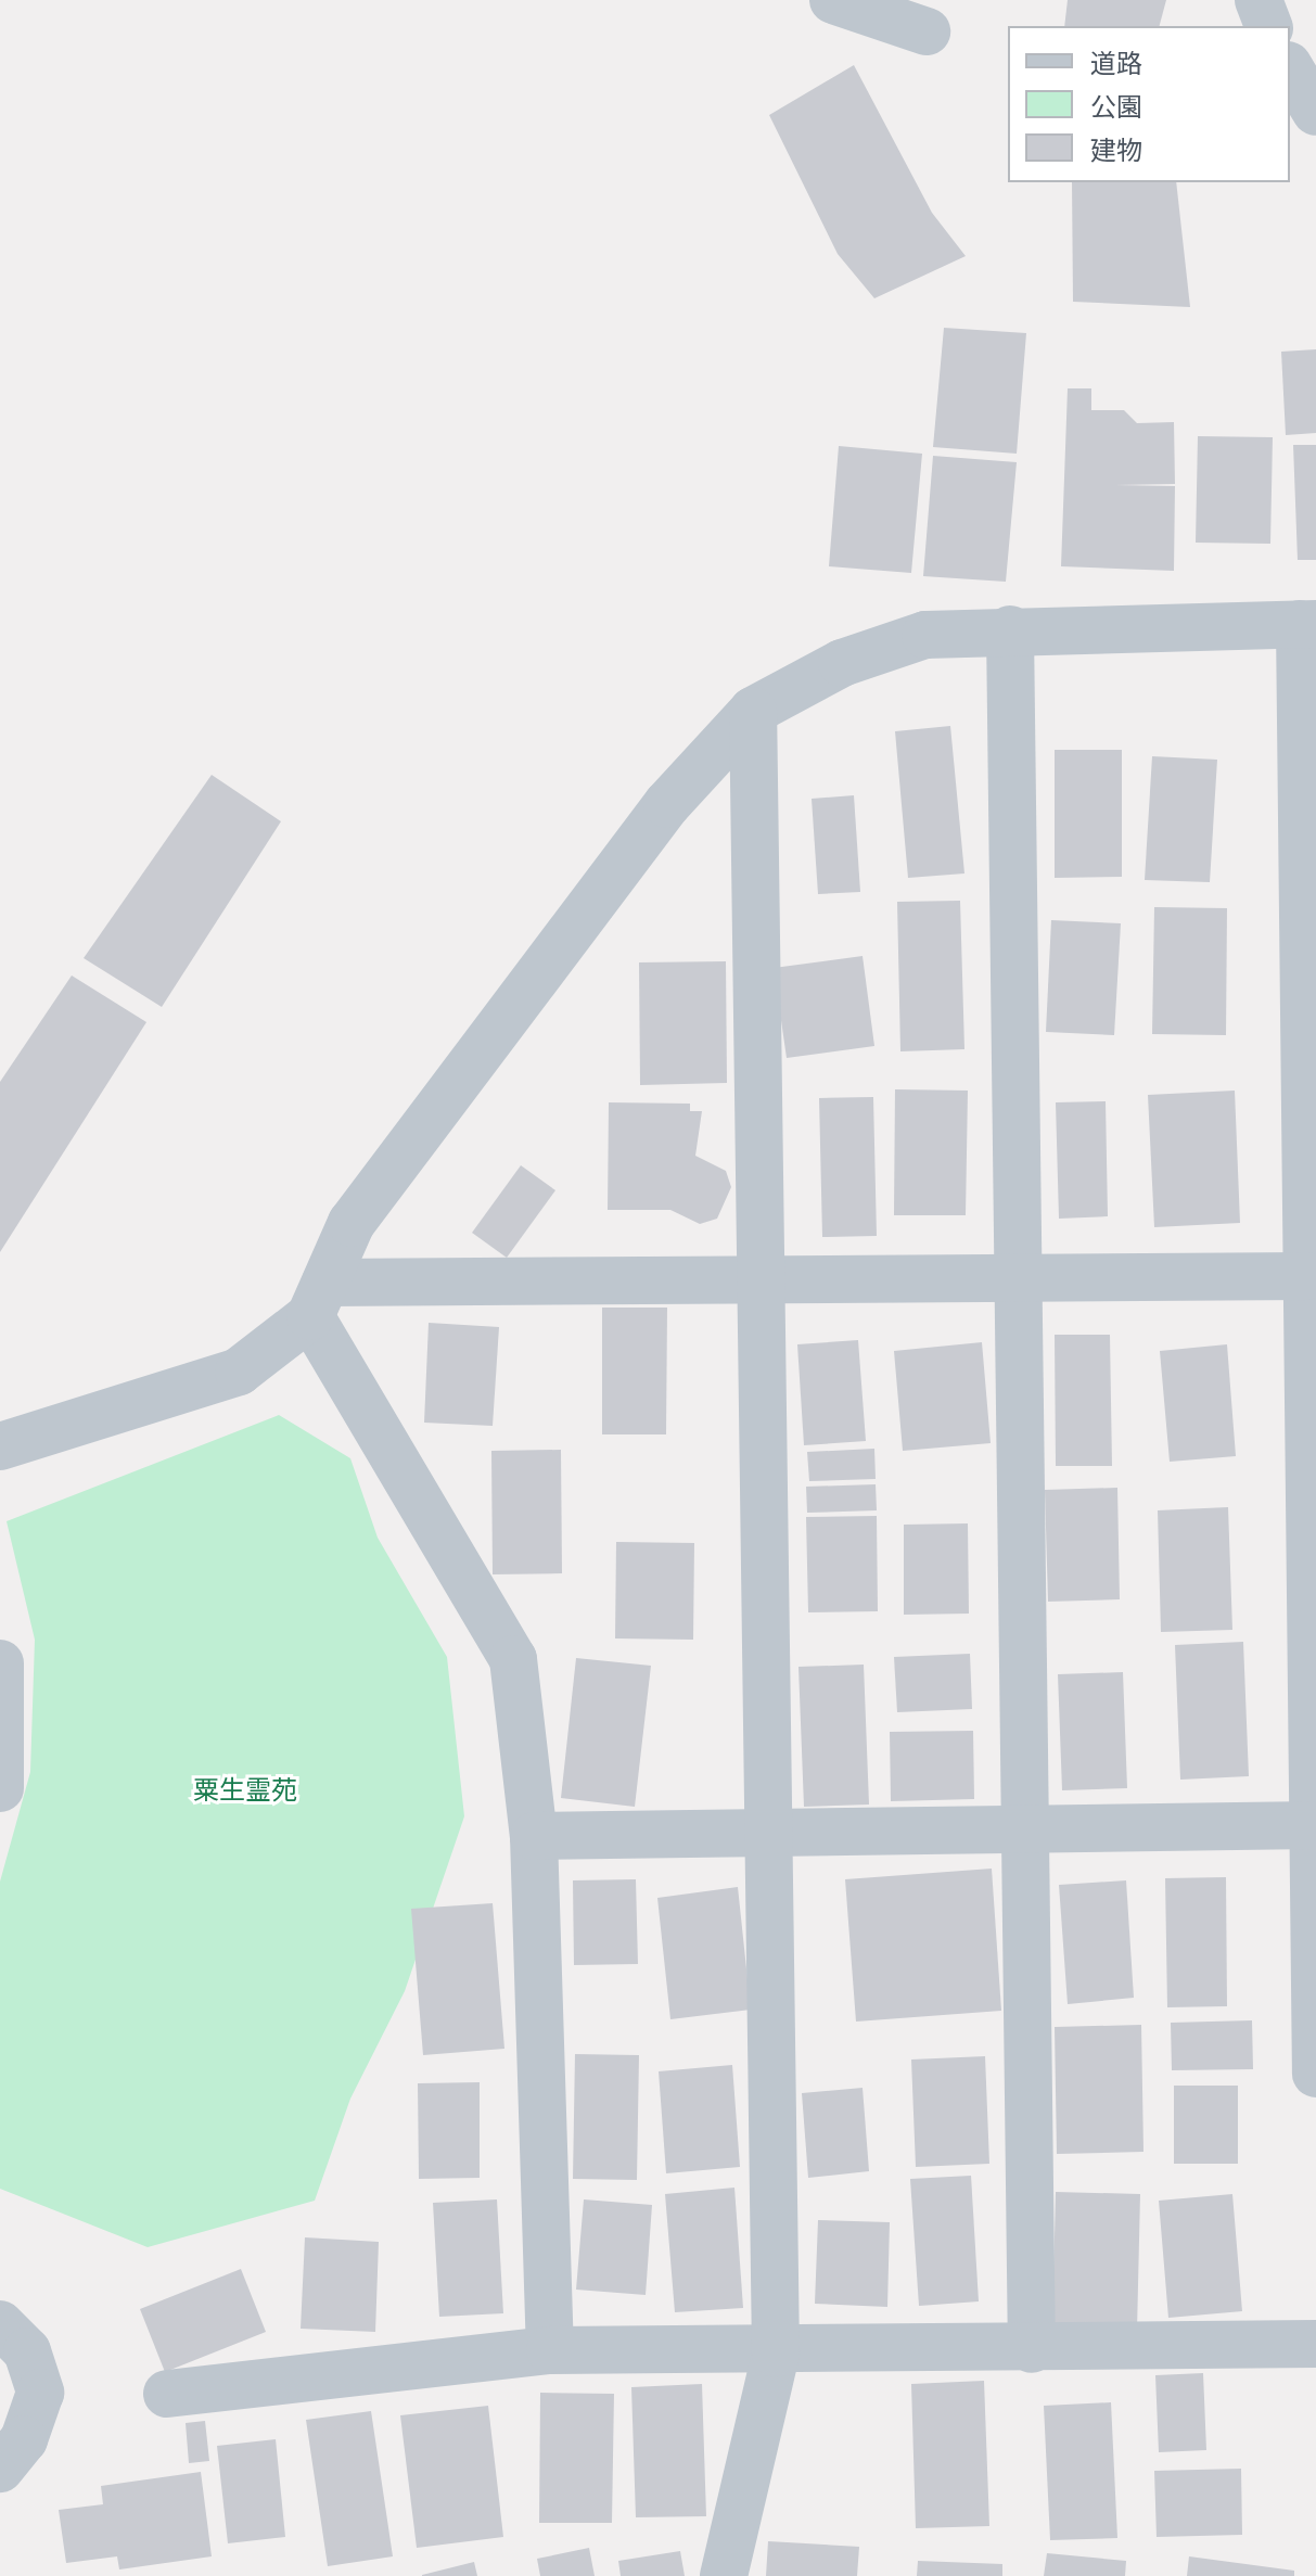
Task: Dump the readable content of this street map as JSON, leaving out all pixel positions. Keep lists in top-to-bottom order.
{
  "parks": ["粟生霊苑"],
  "legend": ["道路", "公園", "建物"]
}
